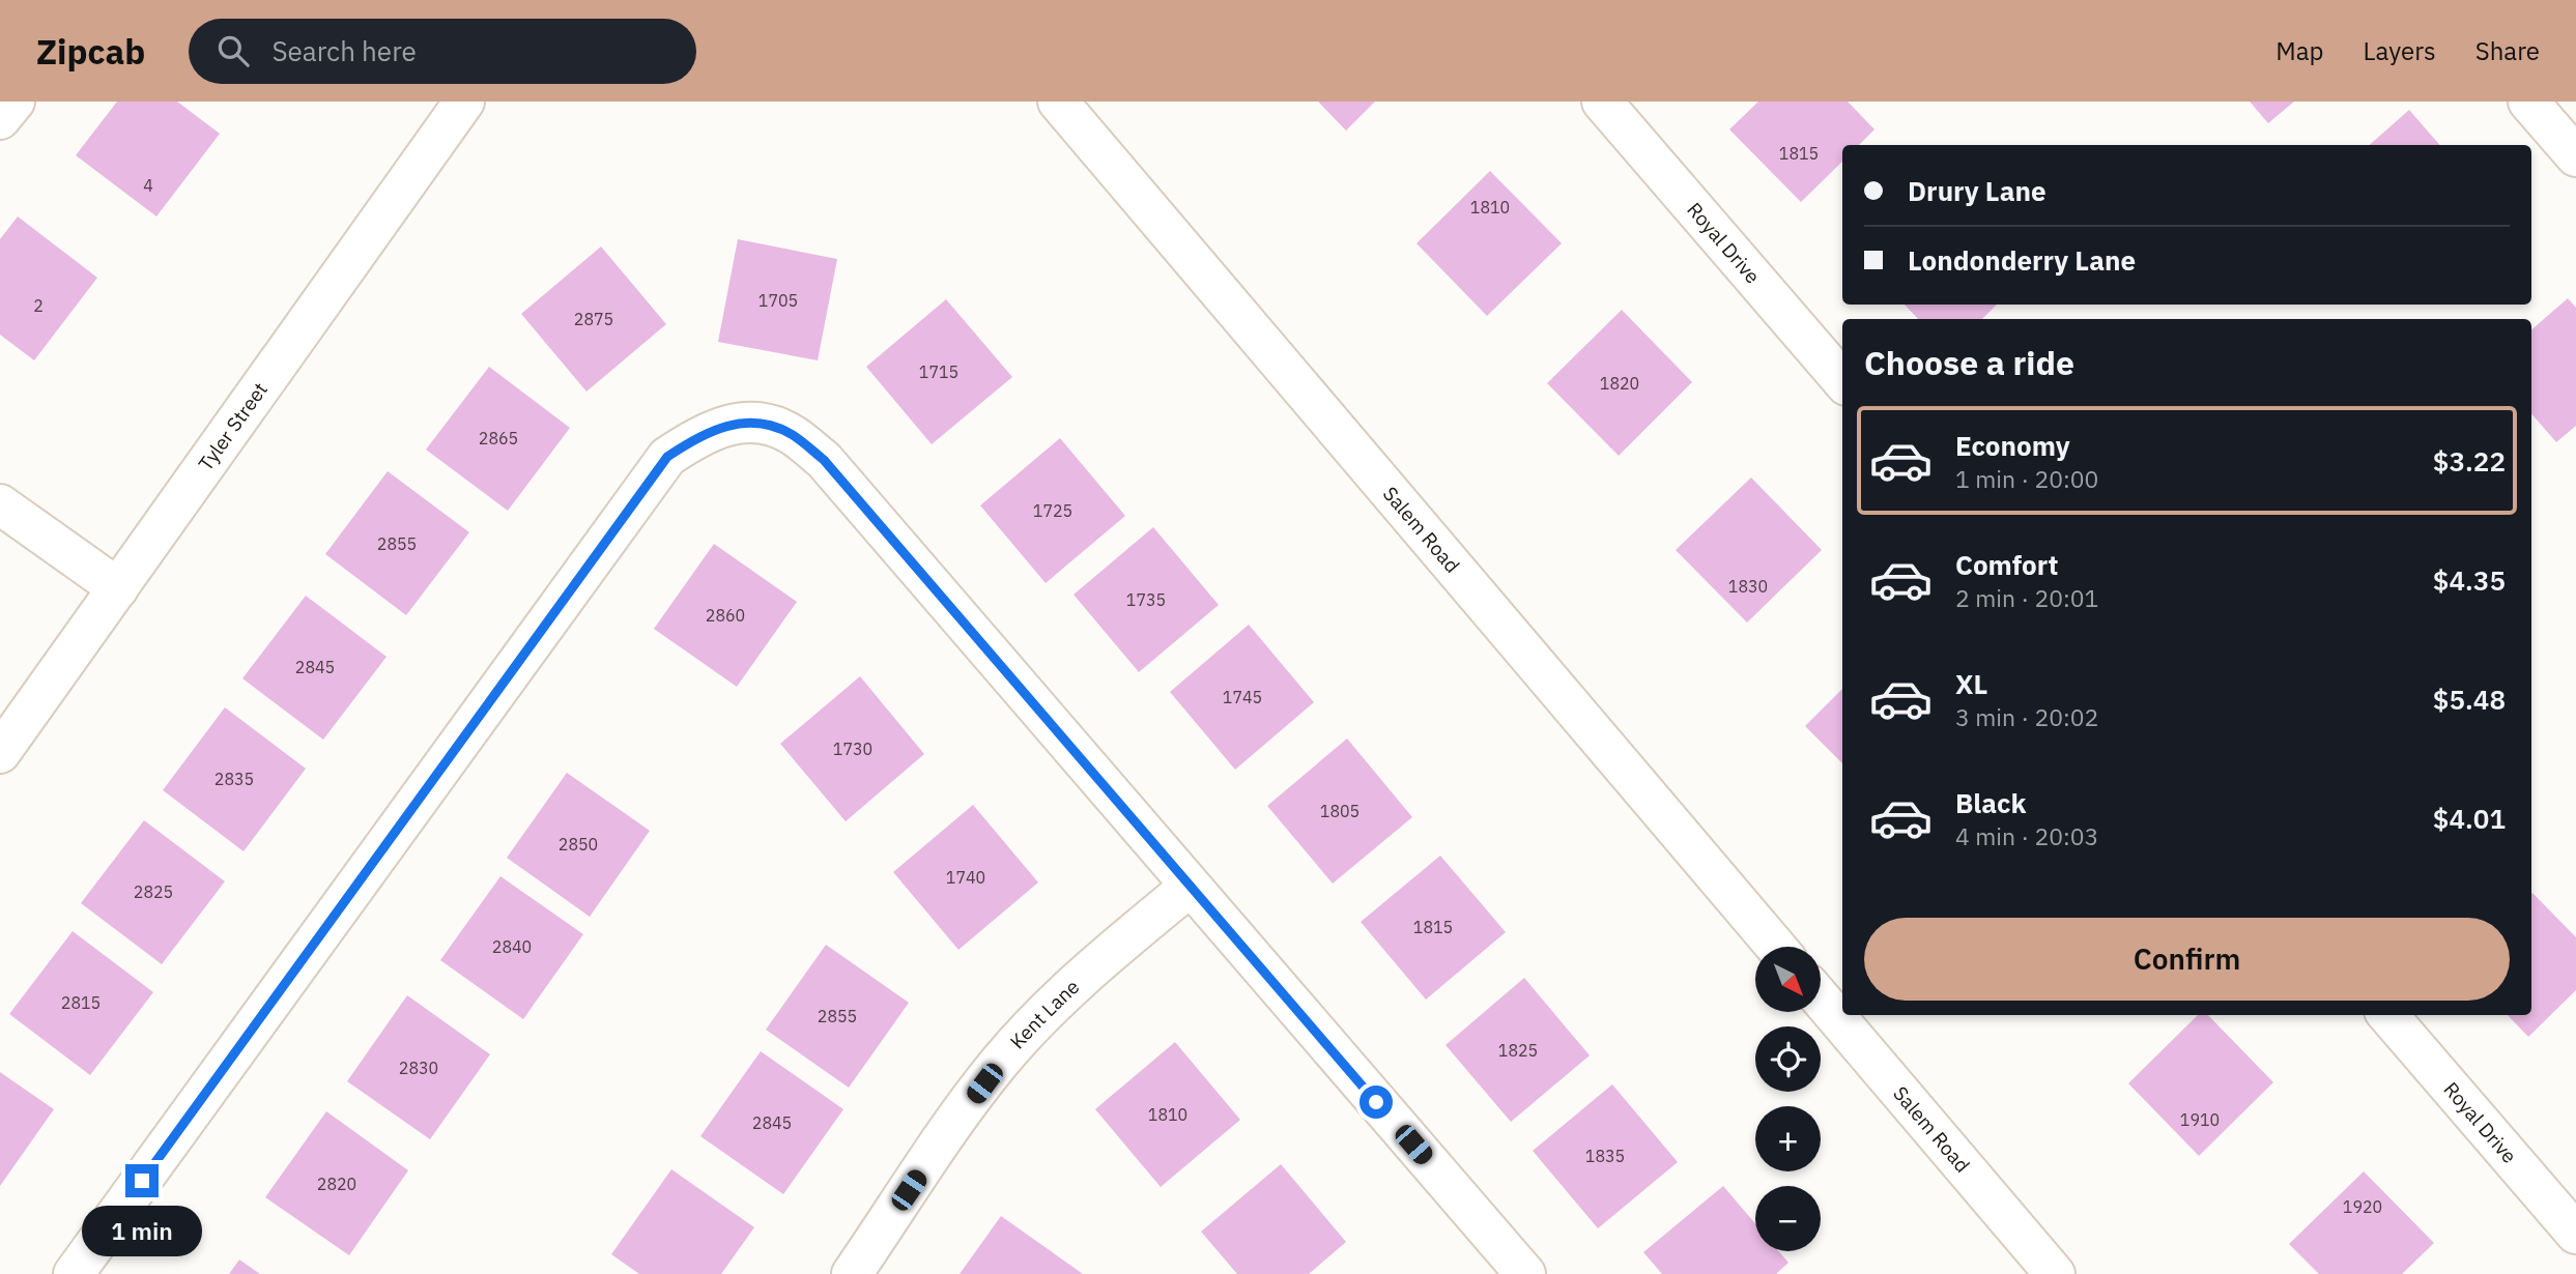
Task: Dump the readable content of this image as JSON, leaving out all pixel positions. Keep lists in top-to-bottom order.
{
  "streets": {
    "street": [
      "Royal Drive",
      "Tyler Street",
      "Salem Road",
      "Kent Lane"
    ]
  },
  "house_numbers": [
    "1815",
    "4",
    "1810",
    "1705",
    "2",
    "2875",
    "1715",
    "1820",
    "2865",
    "1725",
    "2855",
    "1830",
    "1735",
    "2860",
    "2845",
    "1745",
    "1730",
    "2835",
    "1805",
    "2850",
    "1740",
    "2825",
    "1815",
    "2840",
    "2815",
    "2855",
    "1825",
    "2830",
    "1810",
    "1910",
    "2845",
    "1835",
    "2820",
    "1920"
  ],
  "north": "bottom right",
  "page": {
    "header": "Zipcab",
    "search": "Search here",
    "nav": ["Map", "Layers", "Share"],
    "banner": ["Drury Lane", "Londonderry Lane"],
    "heading": "Choose a ride",
    "list": [
      {
        "name": "Economy",
        "note": "1 min · 20:00",
        "value": "$3.22"
      },
      {
        "name": "Comfort",
        "note": "2 min · 20:01",
        "value": "$4.35"
      },
      {
        "name": "XL",
        "note": "3 min · 20:02",
        "value": "$5.48"
      },
      {
        "name": "Black",
        "note": "4 min · 20:03",
        "value": "$4.01"
      }
    ],
    "buttons": "Confirm",
    "map_buttons": ["+", "−"],
    "bubble": "1 min"
  }
}
